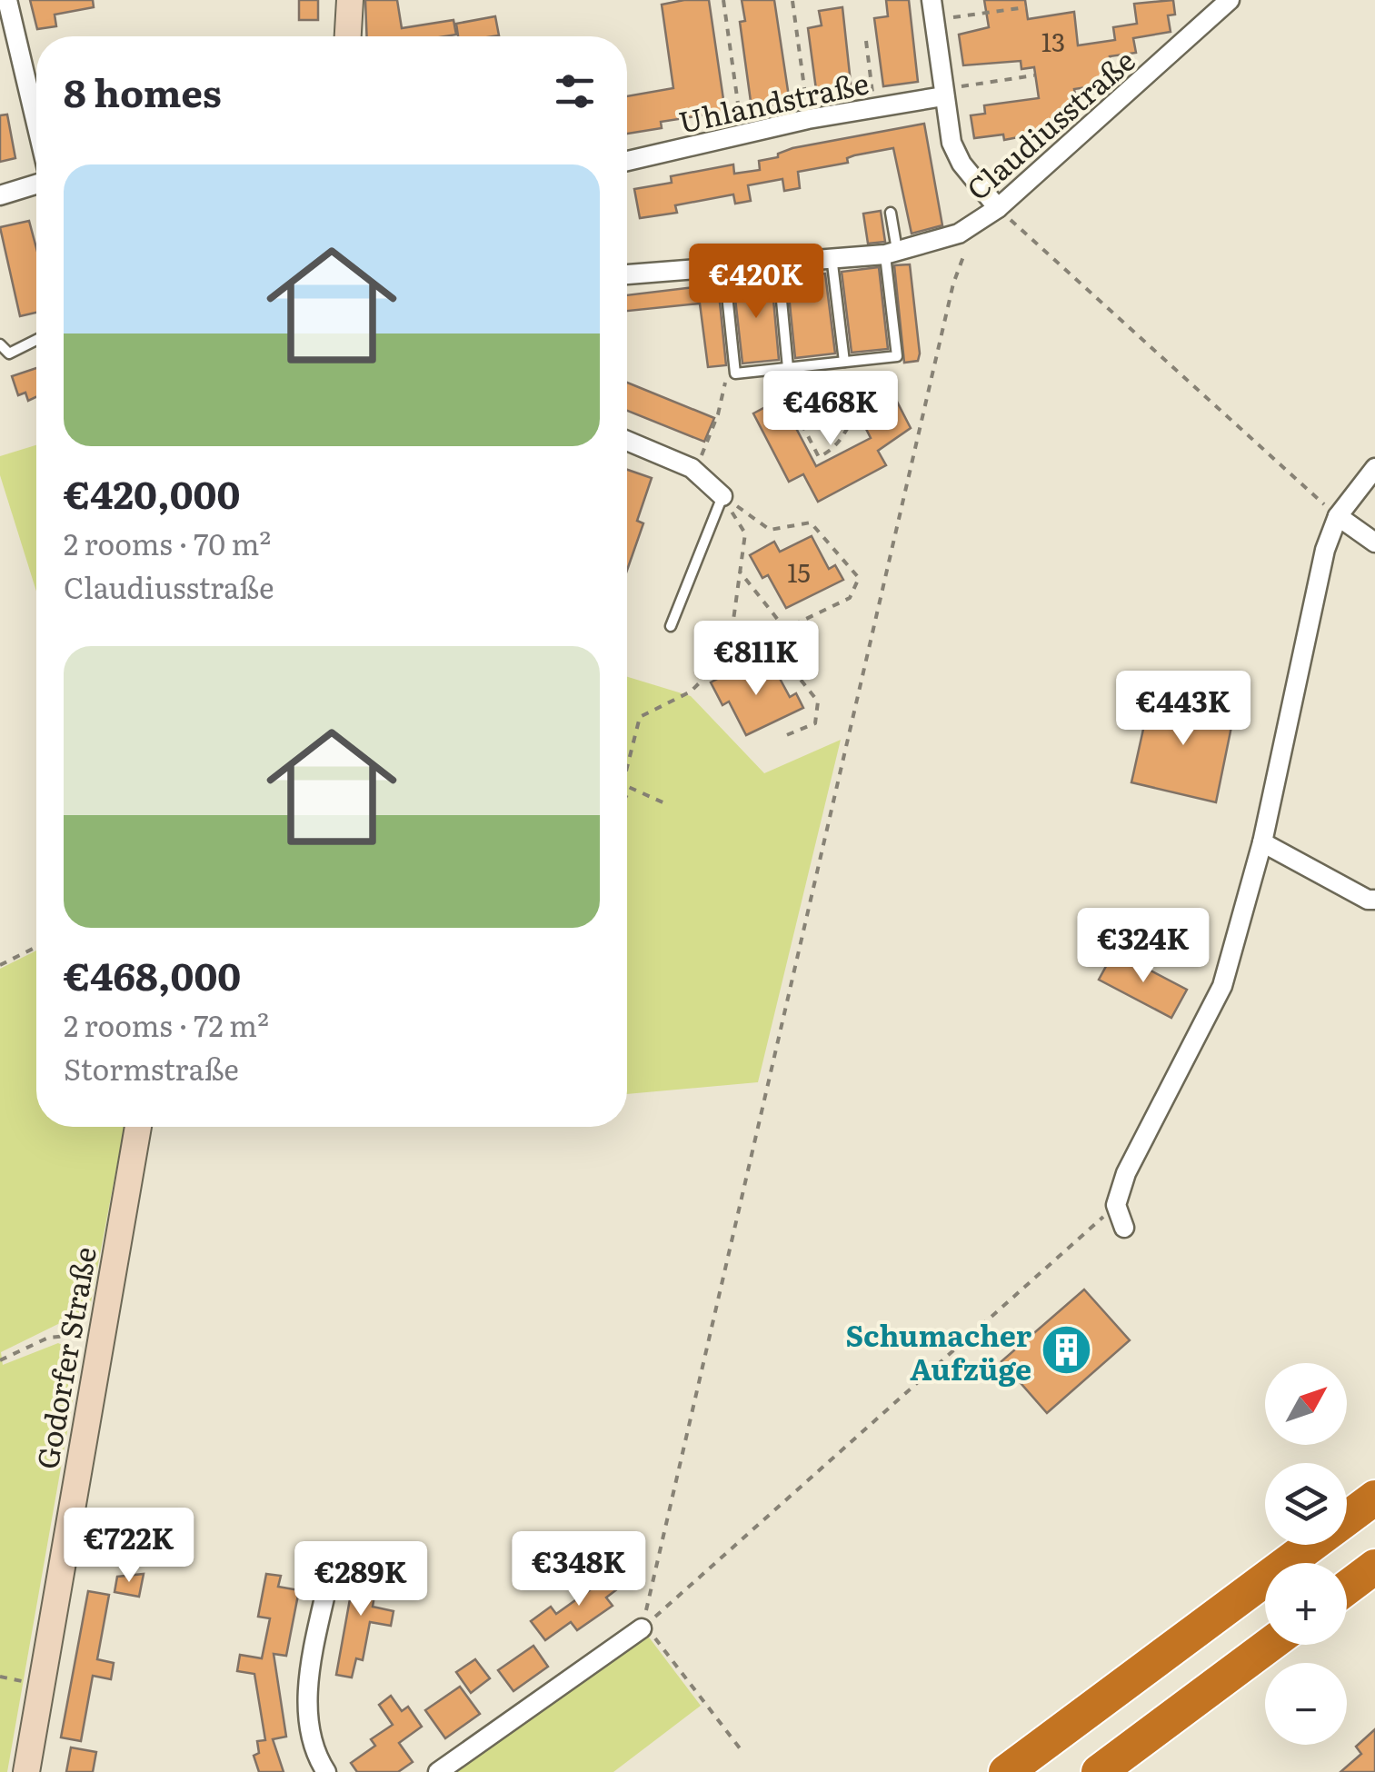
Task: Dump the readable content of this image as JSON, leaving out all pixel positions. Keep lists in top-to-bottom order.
{
  "streets": {
    "street": ["Uhlandstraße", "Claudiusstraße", "Godorfer Straße"]
  },
  "places": {
    "building": ["Schumacher Aufzüge"]
  },
  "house_numbers": ["13", "15"],
  "north": "top right",
  "page": {
    "heading": "8 homes",
    "list": [
      {
        "name": "€420,000",
        "note": "2 rooms · 70 m² · Claudiusstraße"
      },
      {
        "name": "€468,000",
        "note": "2 rooms · 72 m² · Stormstraße"
      }
    ],
    "price": [
      "€420K",
      "€468K",
      "€811K",
      "€443K",
      "€324K",
      "€722K",
      "€348K",
      "€289K"
    ],
    "map_buttons": ["+", "−"]
  }
}
